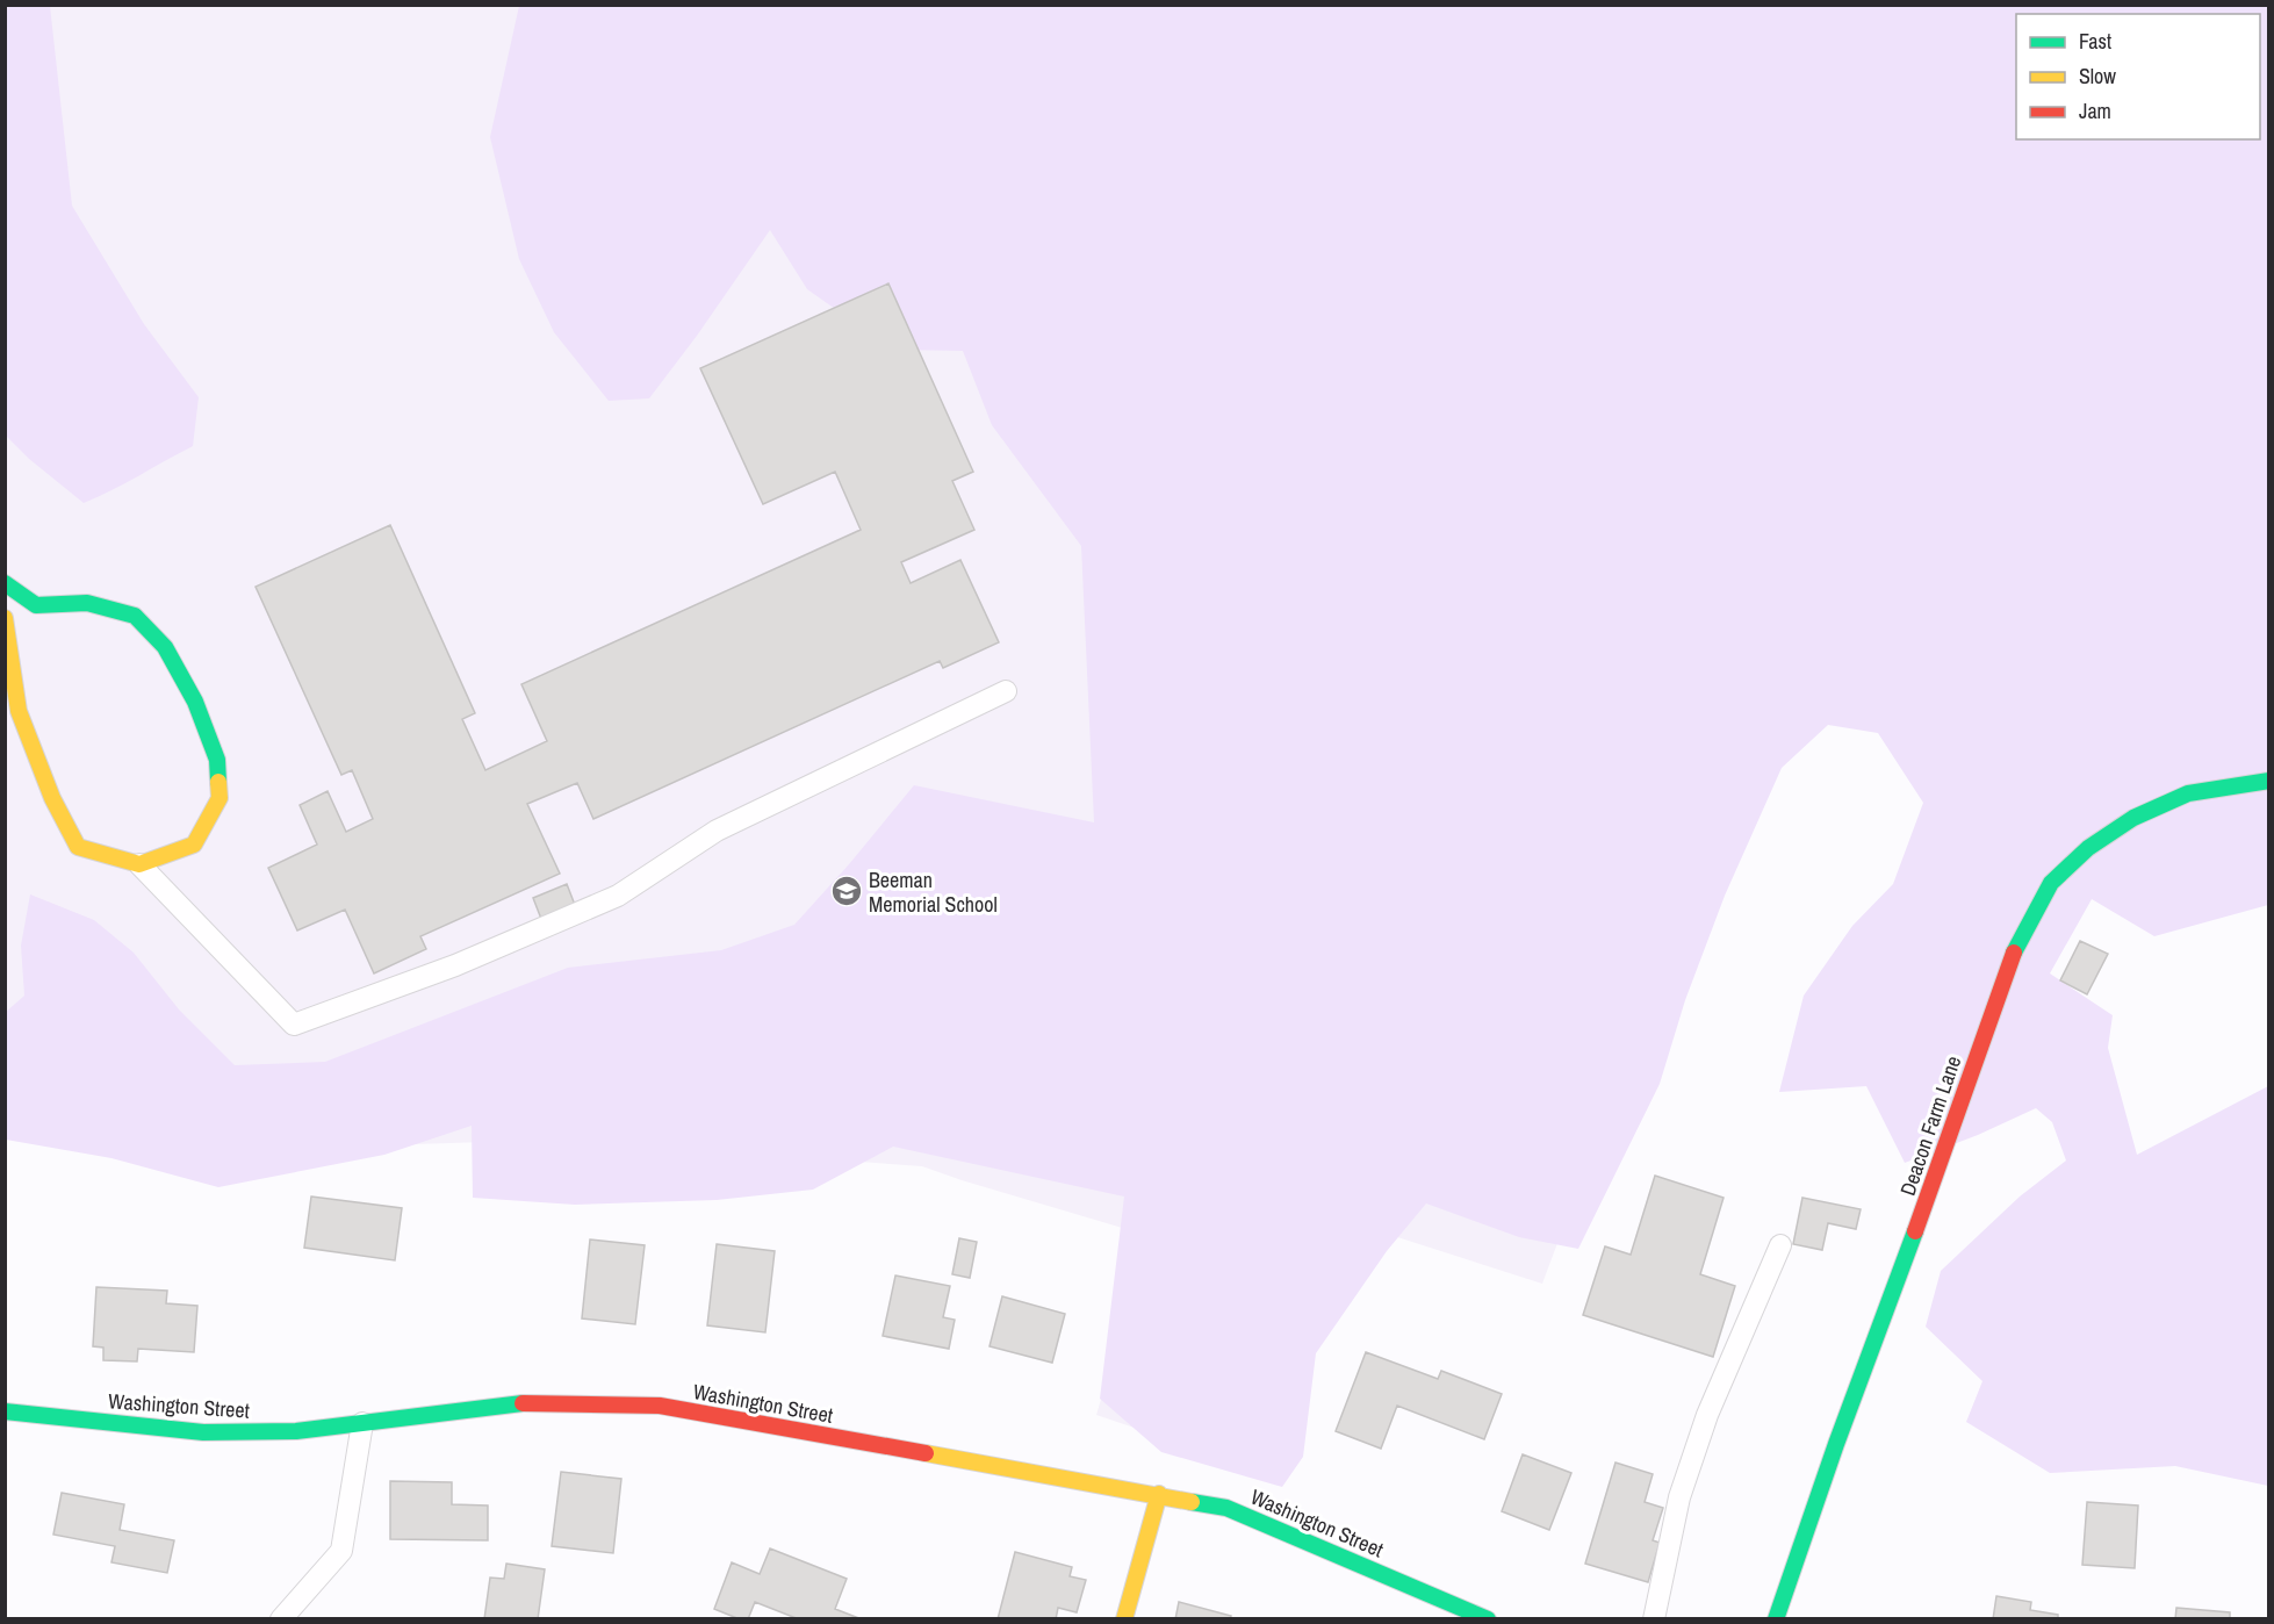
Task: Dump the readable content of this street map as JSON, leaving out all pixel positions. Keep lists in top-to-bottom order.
{
  "streets": {
    "street": ["Deacon Farm Lane", "Washington Street"]
  },
  "places": {
    "school or university": ["Beeman Memorial School"]
  },
  "legend": ["Fast", "Slow", "Jam"]
}
